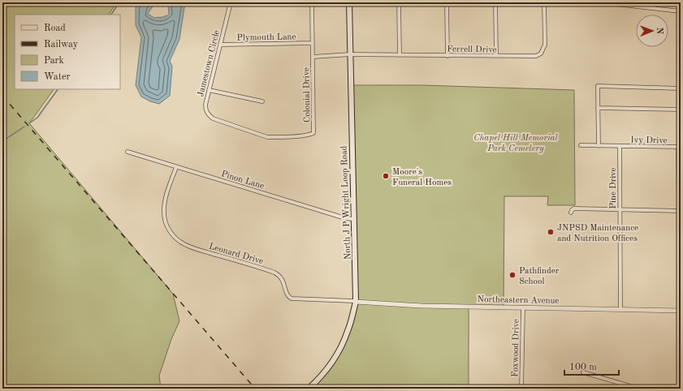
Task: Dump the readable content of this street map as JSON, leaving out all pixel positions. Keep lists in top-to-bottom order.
{
  "streets": {
    "main road": ["North J P Wright Loop Road"],
    "street": [
      "Plymouth Lane",
      "Ferrell Drive",
      "Jamestown Circle",
      "Colonial Drive",
      "Ivy Drive",
      "Pinon Lane",
      "Pine Drive",
      "Leonard Drive",
      "Northeastern Avenue",
      "Foxwood Drive"
    ]
  },
  "crossings": [
    ["Plymouth Lane", "Jamestown Circle"],
    ["Plymouth Lane", "Colonial Drive"],
    ["Ferrell Drive", "Colonial Drive"],
    ["Ferrell Drive", "North J P Wright Loop Road"],
    ["Jamestown Circle", "Colonial Drive"],
    ["Colonial Drive", "North J P Wright Loop Road"],
    ["Ivy Drive", "Pine Drive"],
    ["Pinon Lane", "North J P Wright Loop Road"],
    ["Pinon Lane", "Leonard Drive"],
    ["Pine Drive", "Northeastern Avenue"],
    ["North J P Wright Loop Road", "Leonard Drive"],
    ["North J P Wright Loop Road", "Northeastern Avenue"],
    ["Leonard Drive", "Northeastern Avenue"],
    ["Northeastern Avenue", "Foxwood Drive"]
  ],
  "parks": ["Chapel Hill Memorial Park Cemetery"],
  "places": ["Moore's Funeral Homes", "JNPSD Maintenance and Nutrition Offices", "Pathfinder School"],
  "legend": [
    "Road",
    "Railway",
    "Park",
    "Water"
  ],
  "scale_bar": "100 m",
  "north": "right"
}
